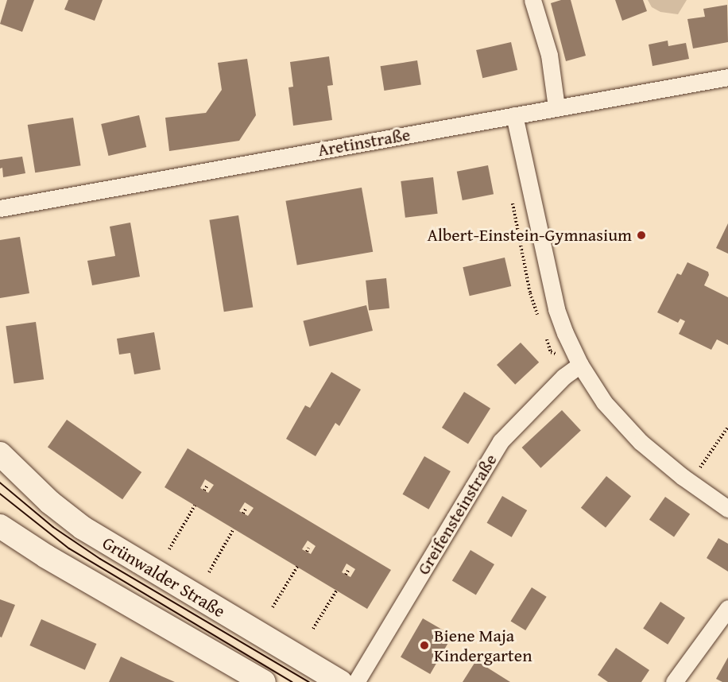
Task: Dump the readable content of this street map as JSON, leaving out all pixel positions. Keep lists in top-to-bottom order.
{
  "streets": {
    "main road": ["Grünwalder Straße"],
    "street": ["Aretinstraße", "Greifensteinstraße"]
  },
  "places": ["Albert-Einstein-Gymnasium", "Biene Maja Kindergarten"]
}
